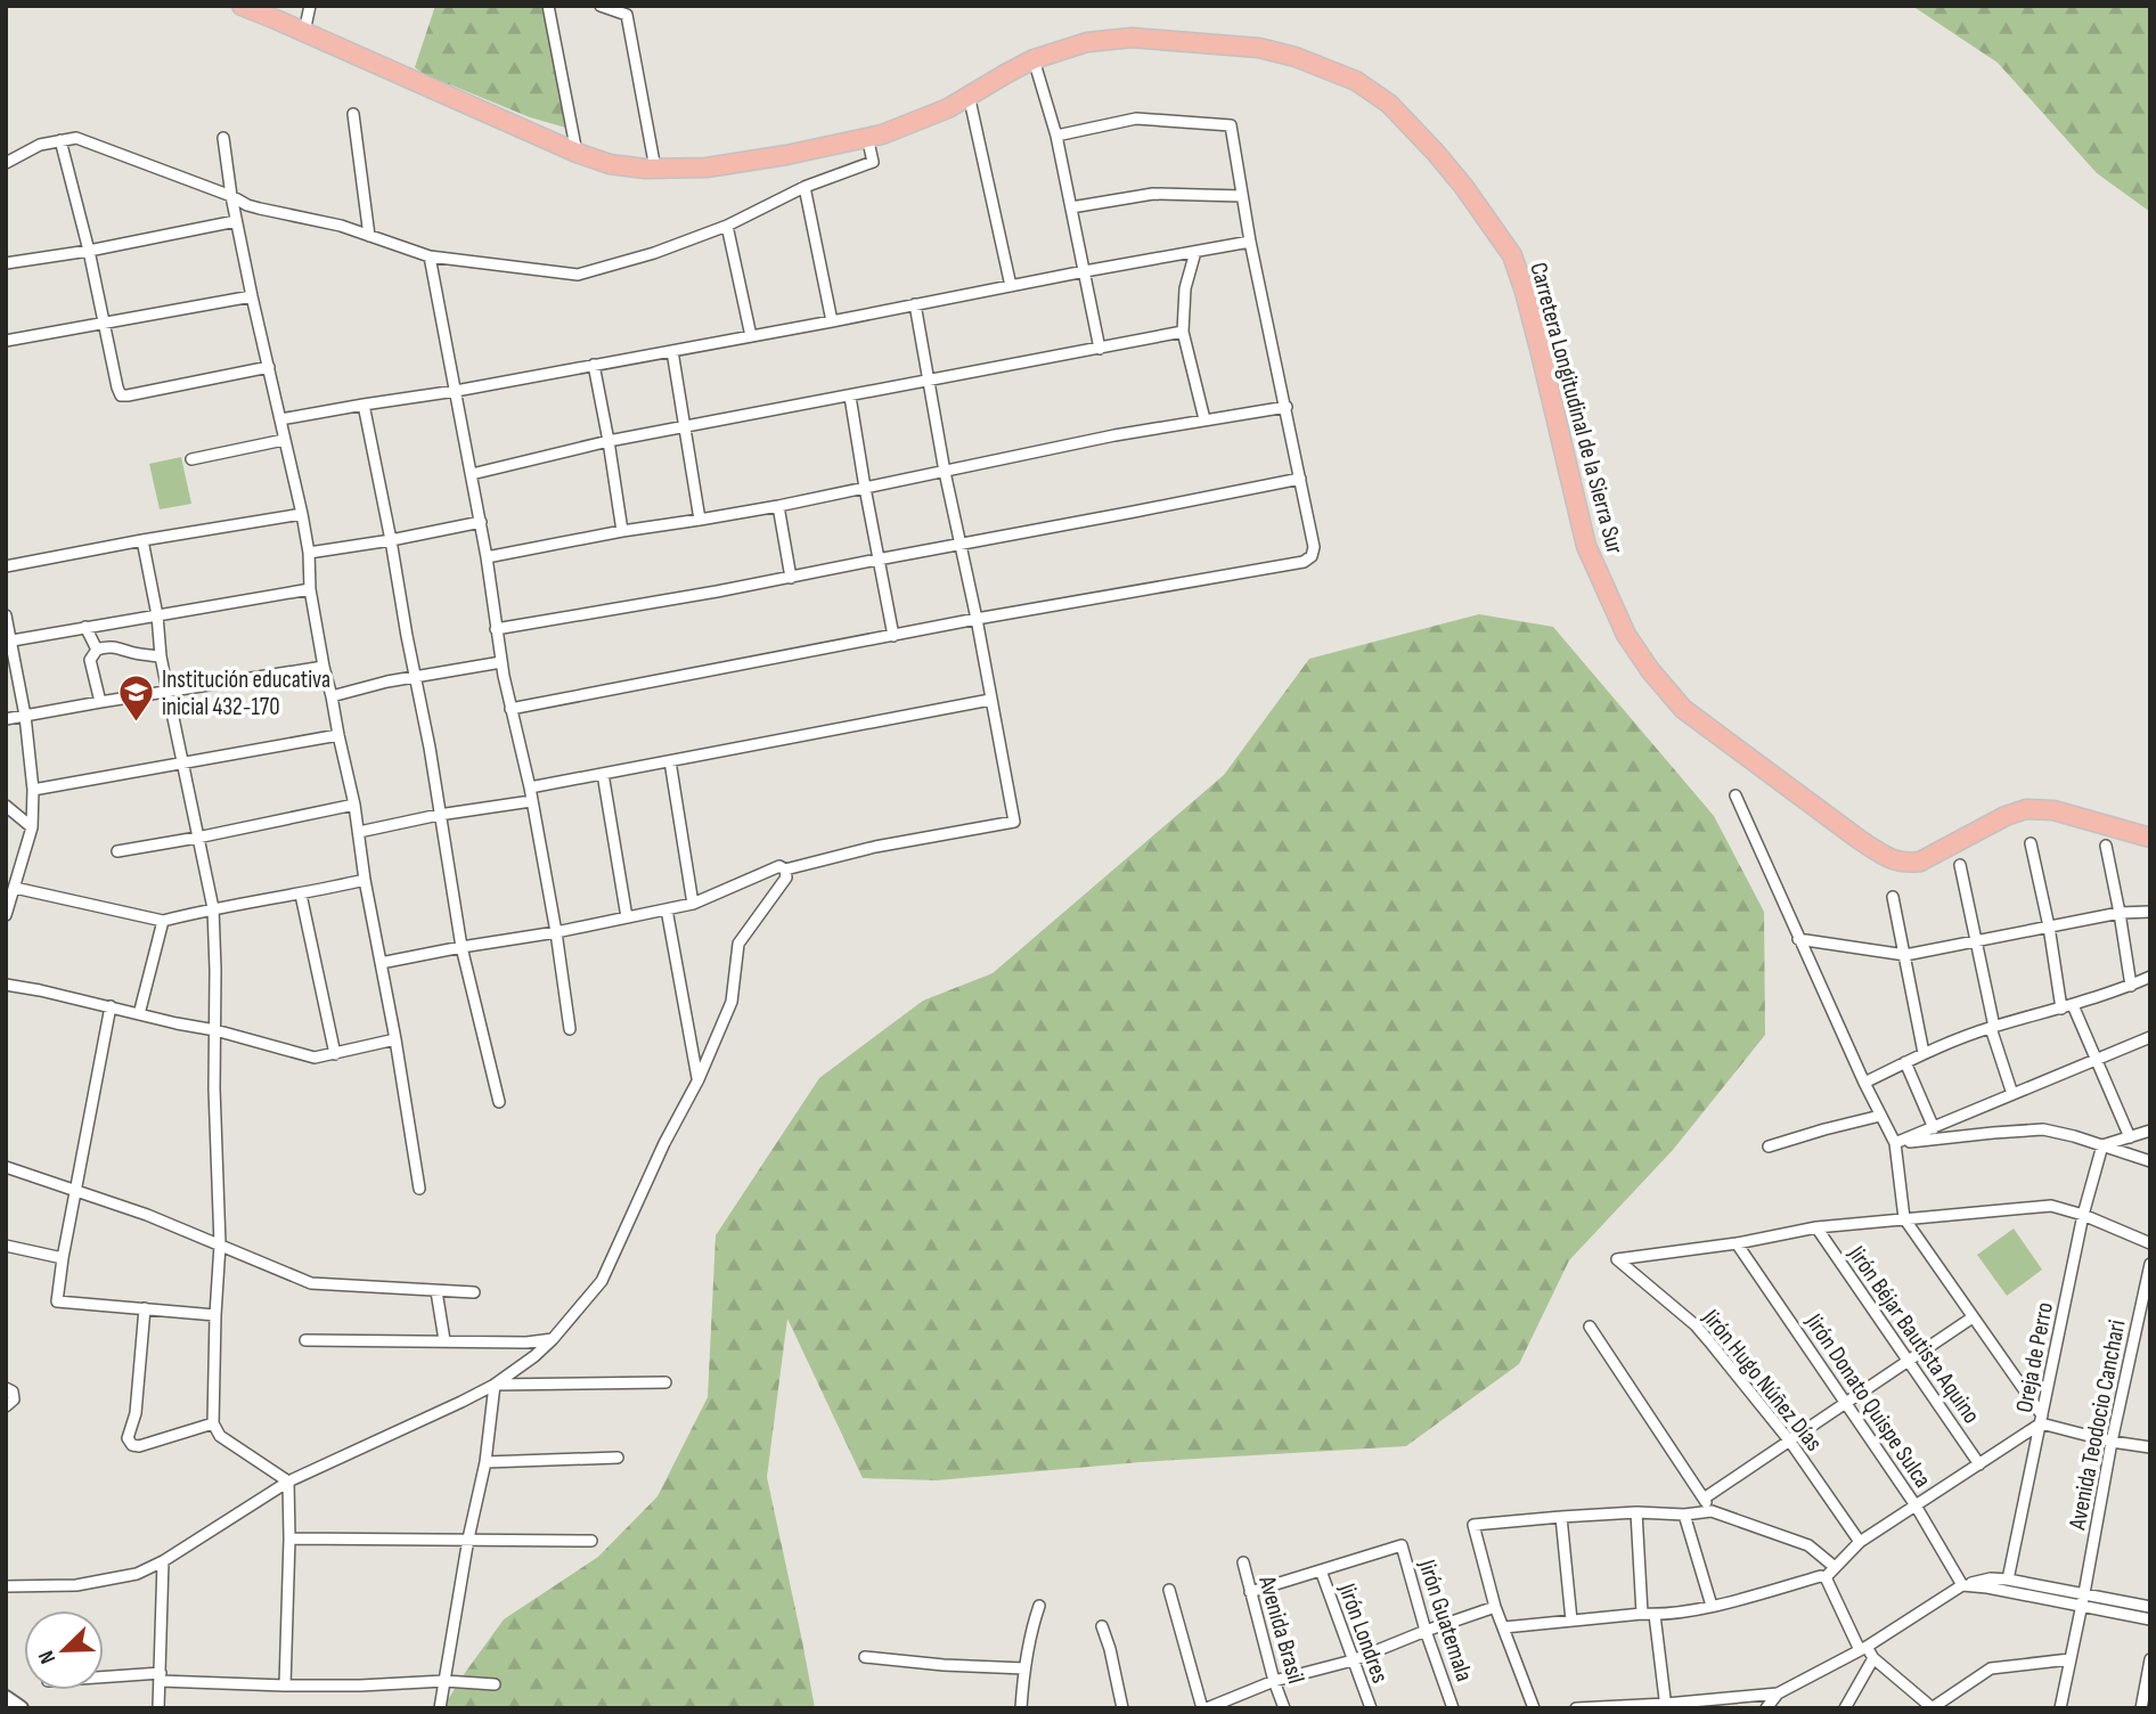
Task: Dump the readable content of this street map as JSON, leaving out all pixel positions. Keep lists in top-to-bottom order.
{
  "streets": {
    "highway": ["Carretera Longitudinal de la Sierra Sur"],
    "street": [
      "Jirón Béjar Bautista Aquino",
      "Oreja de Perro",
      "Jirón Hugo Núñez Días",
      "Jirón Donato Quispe Sulca",
      "Avenida Teodocio Canchari",
      "Jirón Guatemala",
      "Avenida Brasil",
      "Jirón Londres"
    ]
  },
  "crossings": [
    ["Jirón Hugo Núñez Días", "Jirón Donato Quispe Sulca"],
    ["Jirón Guatemala", "Jirón Londres"]
  ],
  "places": {
    "school or university": ["Institución educativa inicial 432-170"]
  },
  "north": "bottom left"
}
